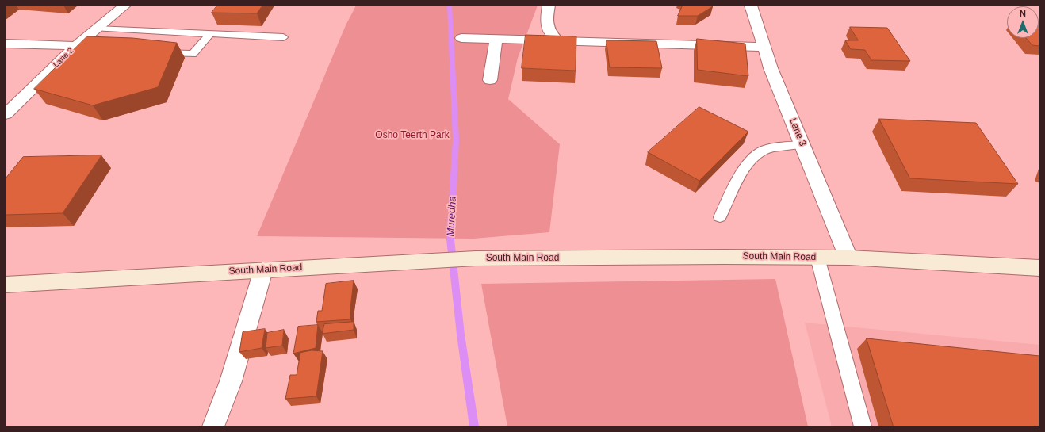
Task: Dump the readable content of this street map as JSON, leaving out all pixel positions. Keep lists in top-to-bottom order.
{
  "streets": {
    "main road": ["South Main Road"],
    "street": ["Lane 2", "Lane 3"]
  },
  "crossings": [
    ["Lane 3", "South Main Road"]
  ],
  "water": ["Muredha"],
  "parks": ["Osho Teerth Park"],
  "north": "top"
}
